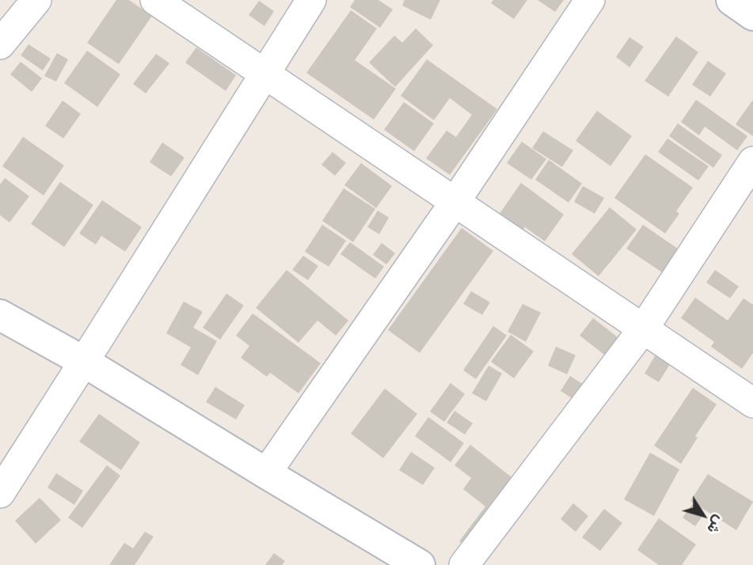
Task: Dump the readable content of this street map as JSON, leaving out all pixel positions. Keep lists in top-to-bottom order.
{
  "north": "bottom right"
}
